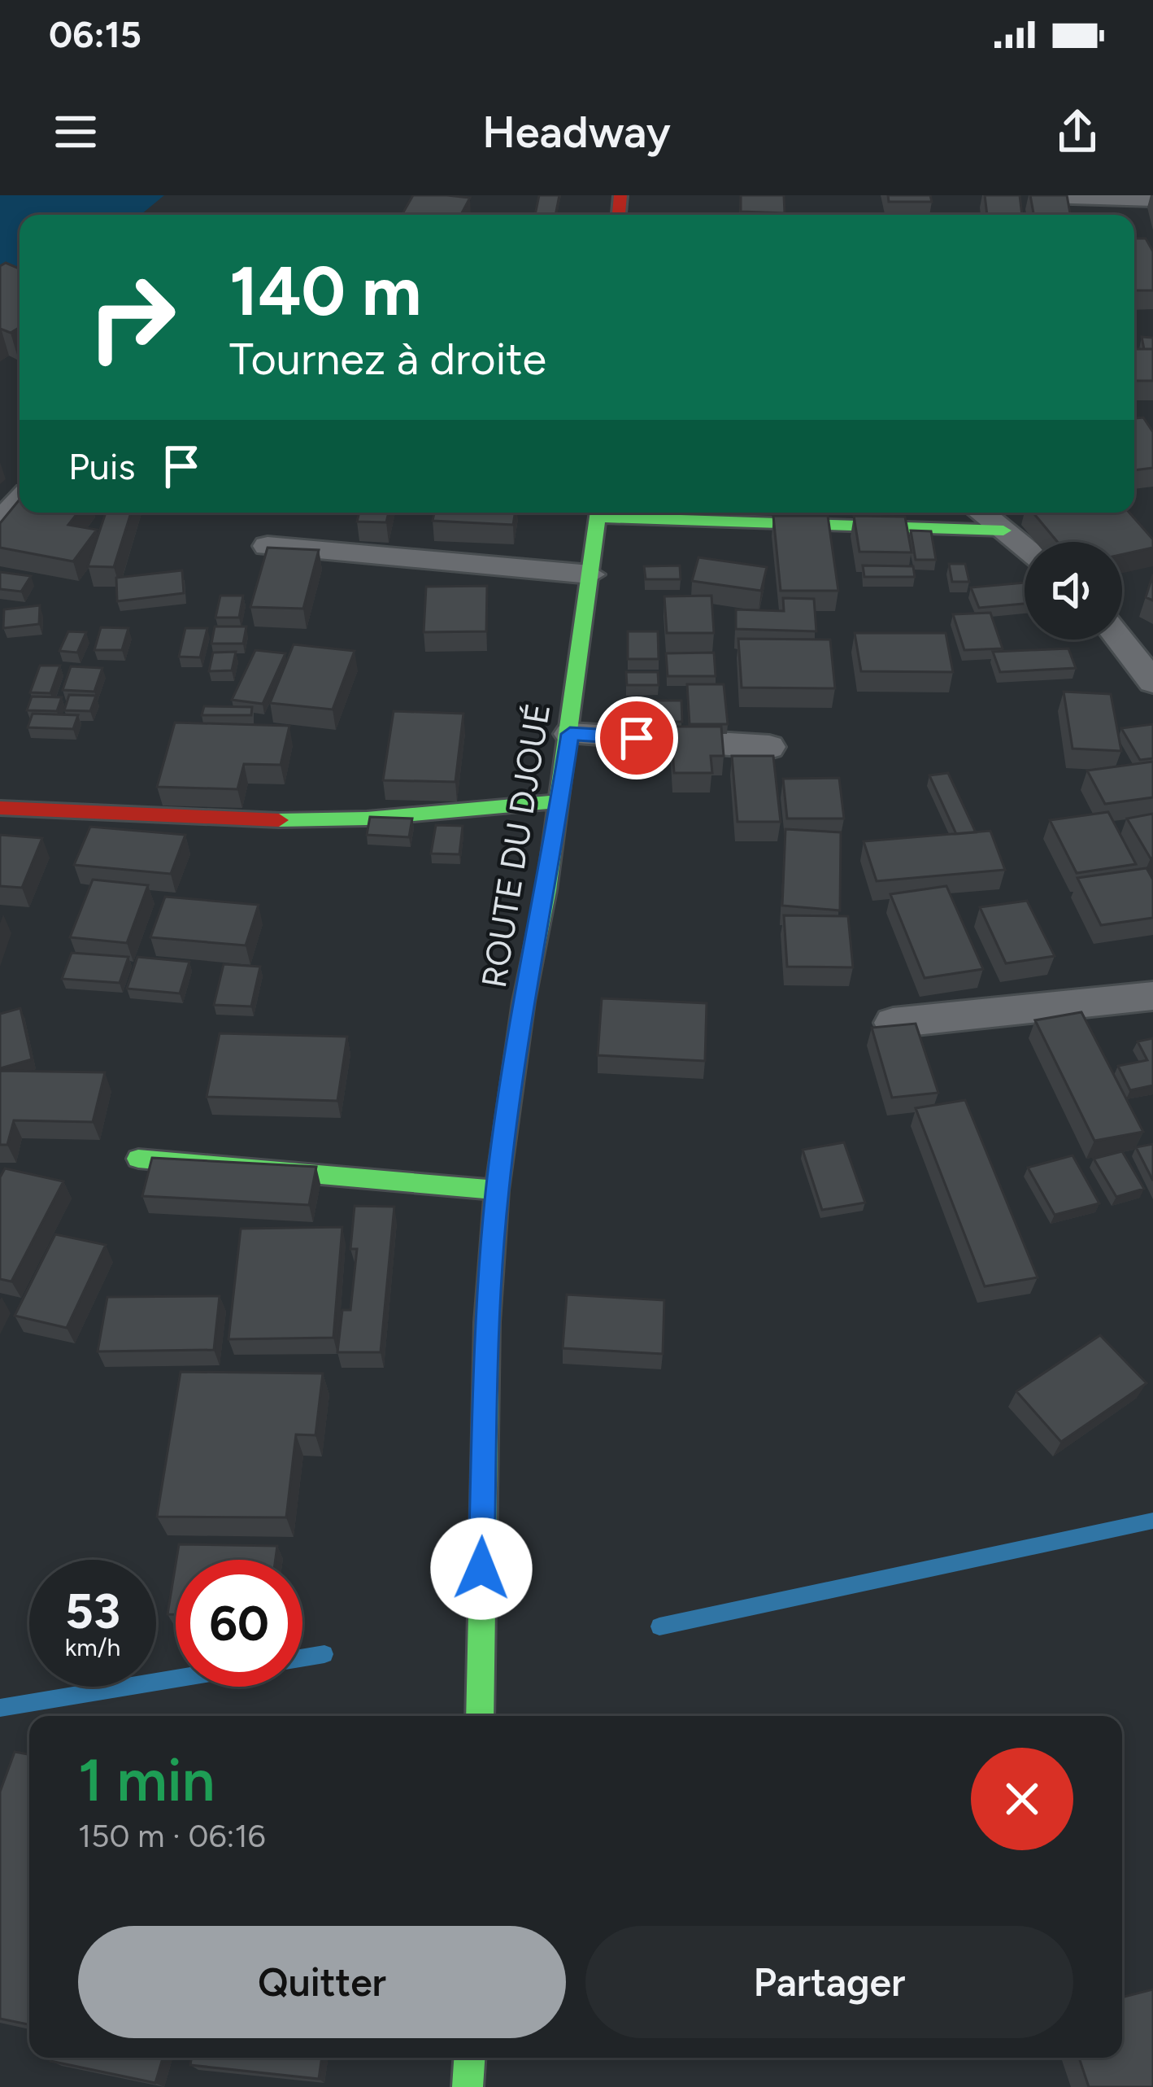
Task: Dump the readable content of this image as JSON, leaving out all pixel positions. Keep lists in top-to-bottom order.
{
  "streets": {
    "main road": ["ROUTE DU DJOUÉ"]
  },
  "page": {
    "status": "06:15",
    "header": "Headway",
    "turn": ["140 m", "Tournez à droite"],
    "then": "Puis",
    "speed": "53 km/h",
    "limit": "60",
    "heading": ["1 min", "150 m · 06:16"],
    "buttons": ["Quitter", "Partager"]
  }
}
